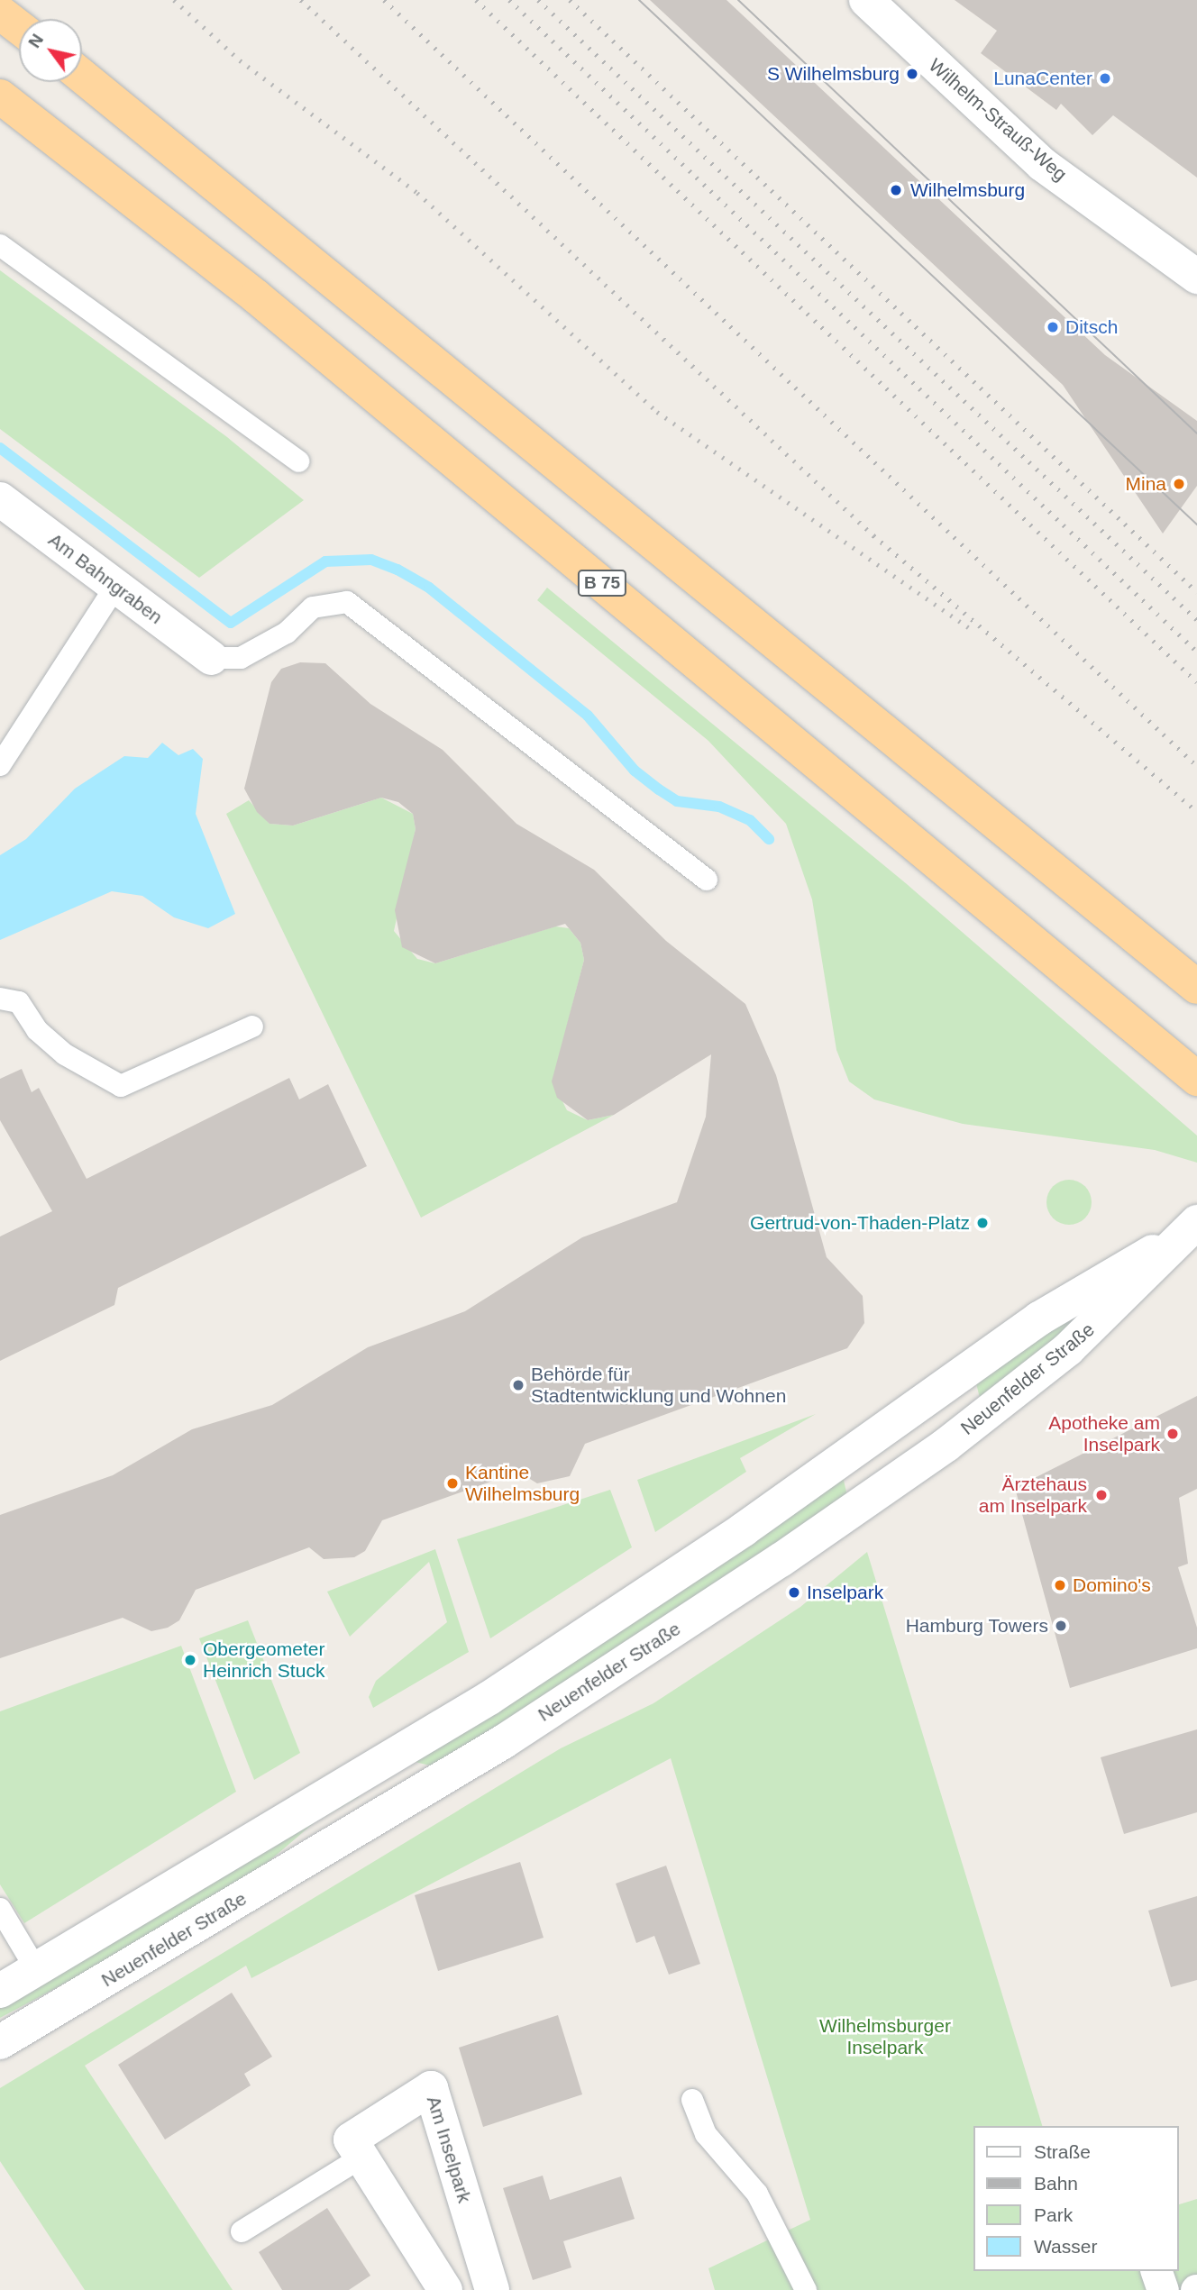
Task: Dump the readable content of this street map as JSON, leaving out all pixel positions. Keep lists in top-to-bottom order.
{
  "streets": {
    "highway": ["B 75"],
    "main road": [
      "Wilhelm-Strauß-Weg",
      "Am Bahngraben",
      "Neuenfelder Straße",
      "Am Inselpark"
    ]
  },
  "parks": ["Wilhelmsburger Inselpark"],
  "places": [
    "S Wilhelmsburg",
    "LunaCenter",
    "Wilhelmsburg",
    "Ditsch",
    "Mina",
    "Gertrud-von-Thaden-Platz",
    "Behörde für Stadtentwicklung und Wohnen",
    "Apotheke am Inselpark",
    "Kantine Wilhelmsburg",
    "Ärztehaus am Inselpark",
    "Domino's",
    "Inselpark",
    "Hamburg Towers",
    "Obergeometer Heinrich Stuck"
  ],
  "legend": [
    "Straße",
    "Bahn",
    "Park",
    "Wasser"
  ],
  "north": "top left"
}
